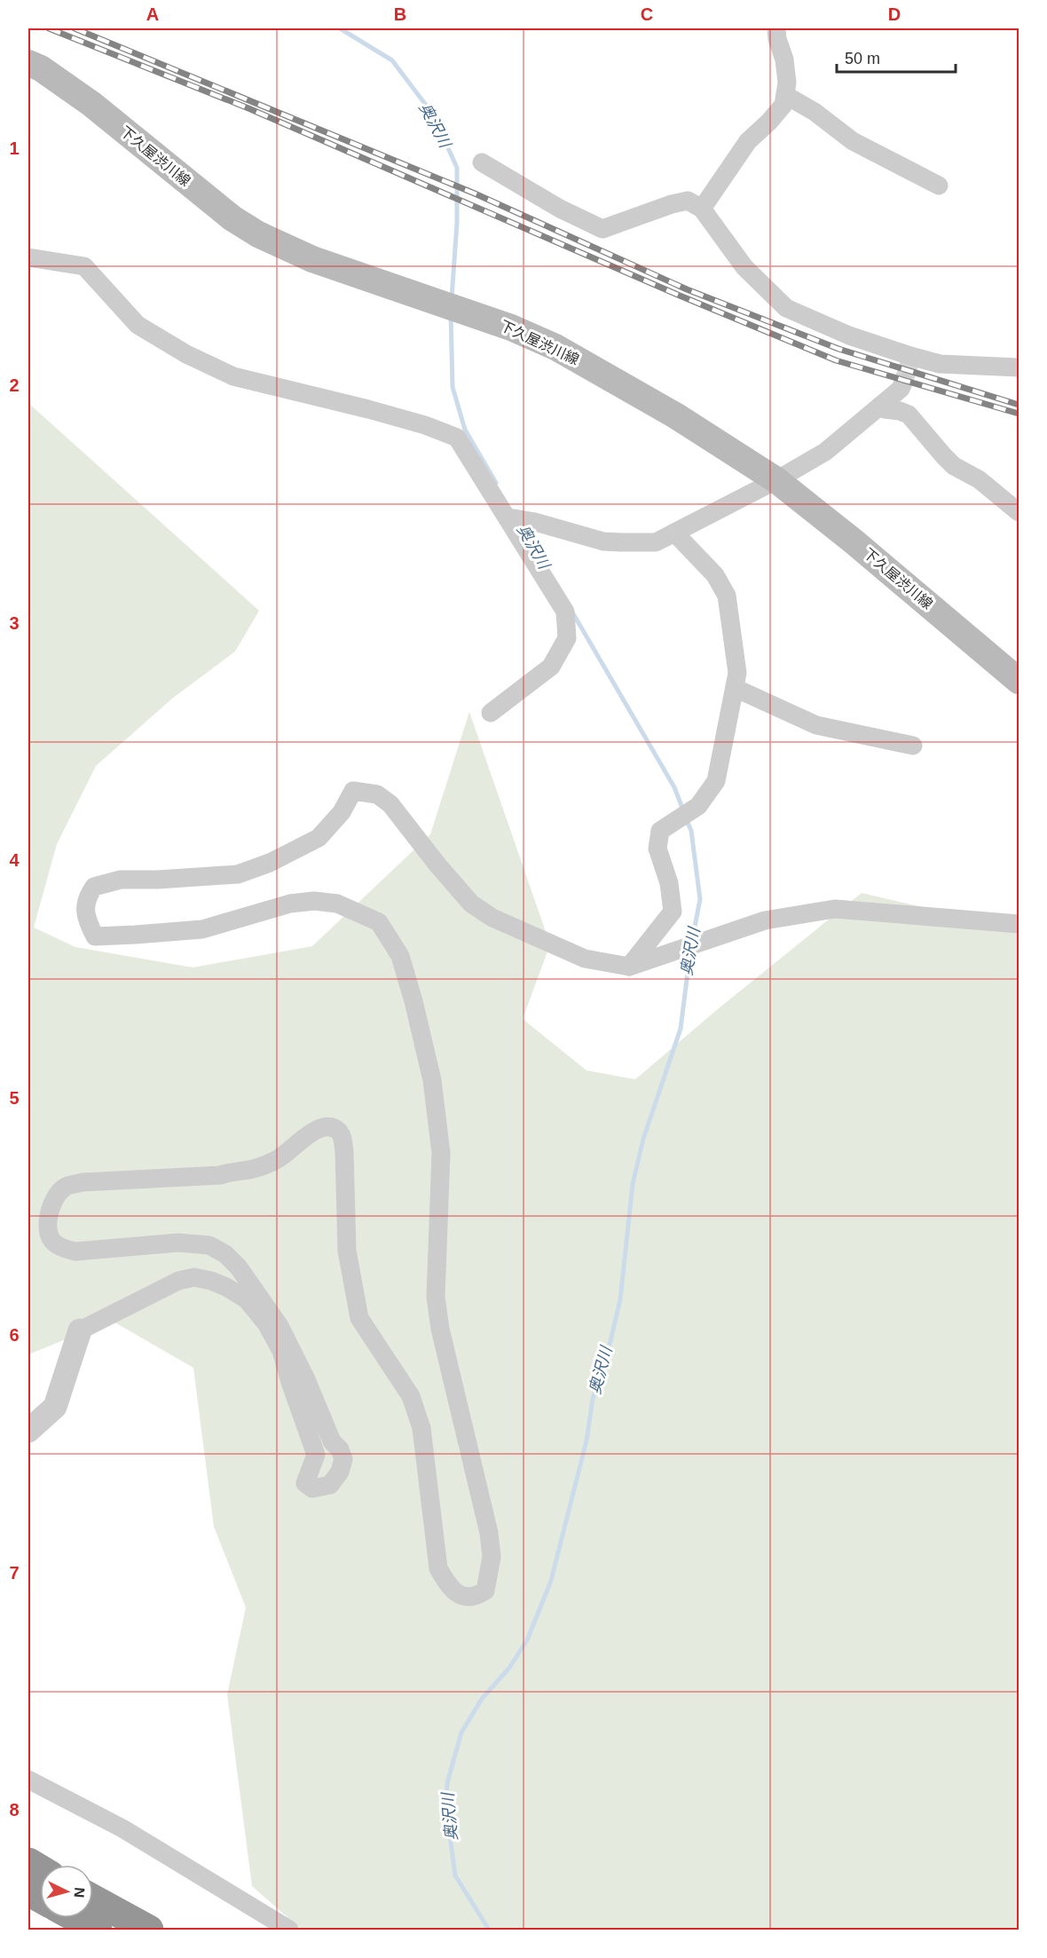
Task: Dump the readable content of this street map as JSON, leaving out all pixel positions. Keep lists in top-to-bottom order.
{
  "streets": {
    "main road": ["下久屋渋川線"]
  },
  "water": ["奥沢川"],
  "scale_bar": "50 m",
  "north": "right",
  "grid": {
    "columns": [
      "A",
      "B",
      "C",
      "D"
    ],
    "rows": [
      "1",
      "2",
      "3",
      "4",
      "5",
      "6",
      "7",
      "8"
    ]
  }
}
